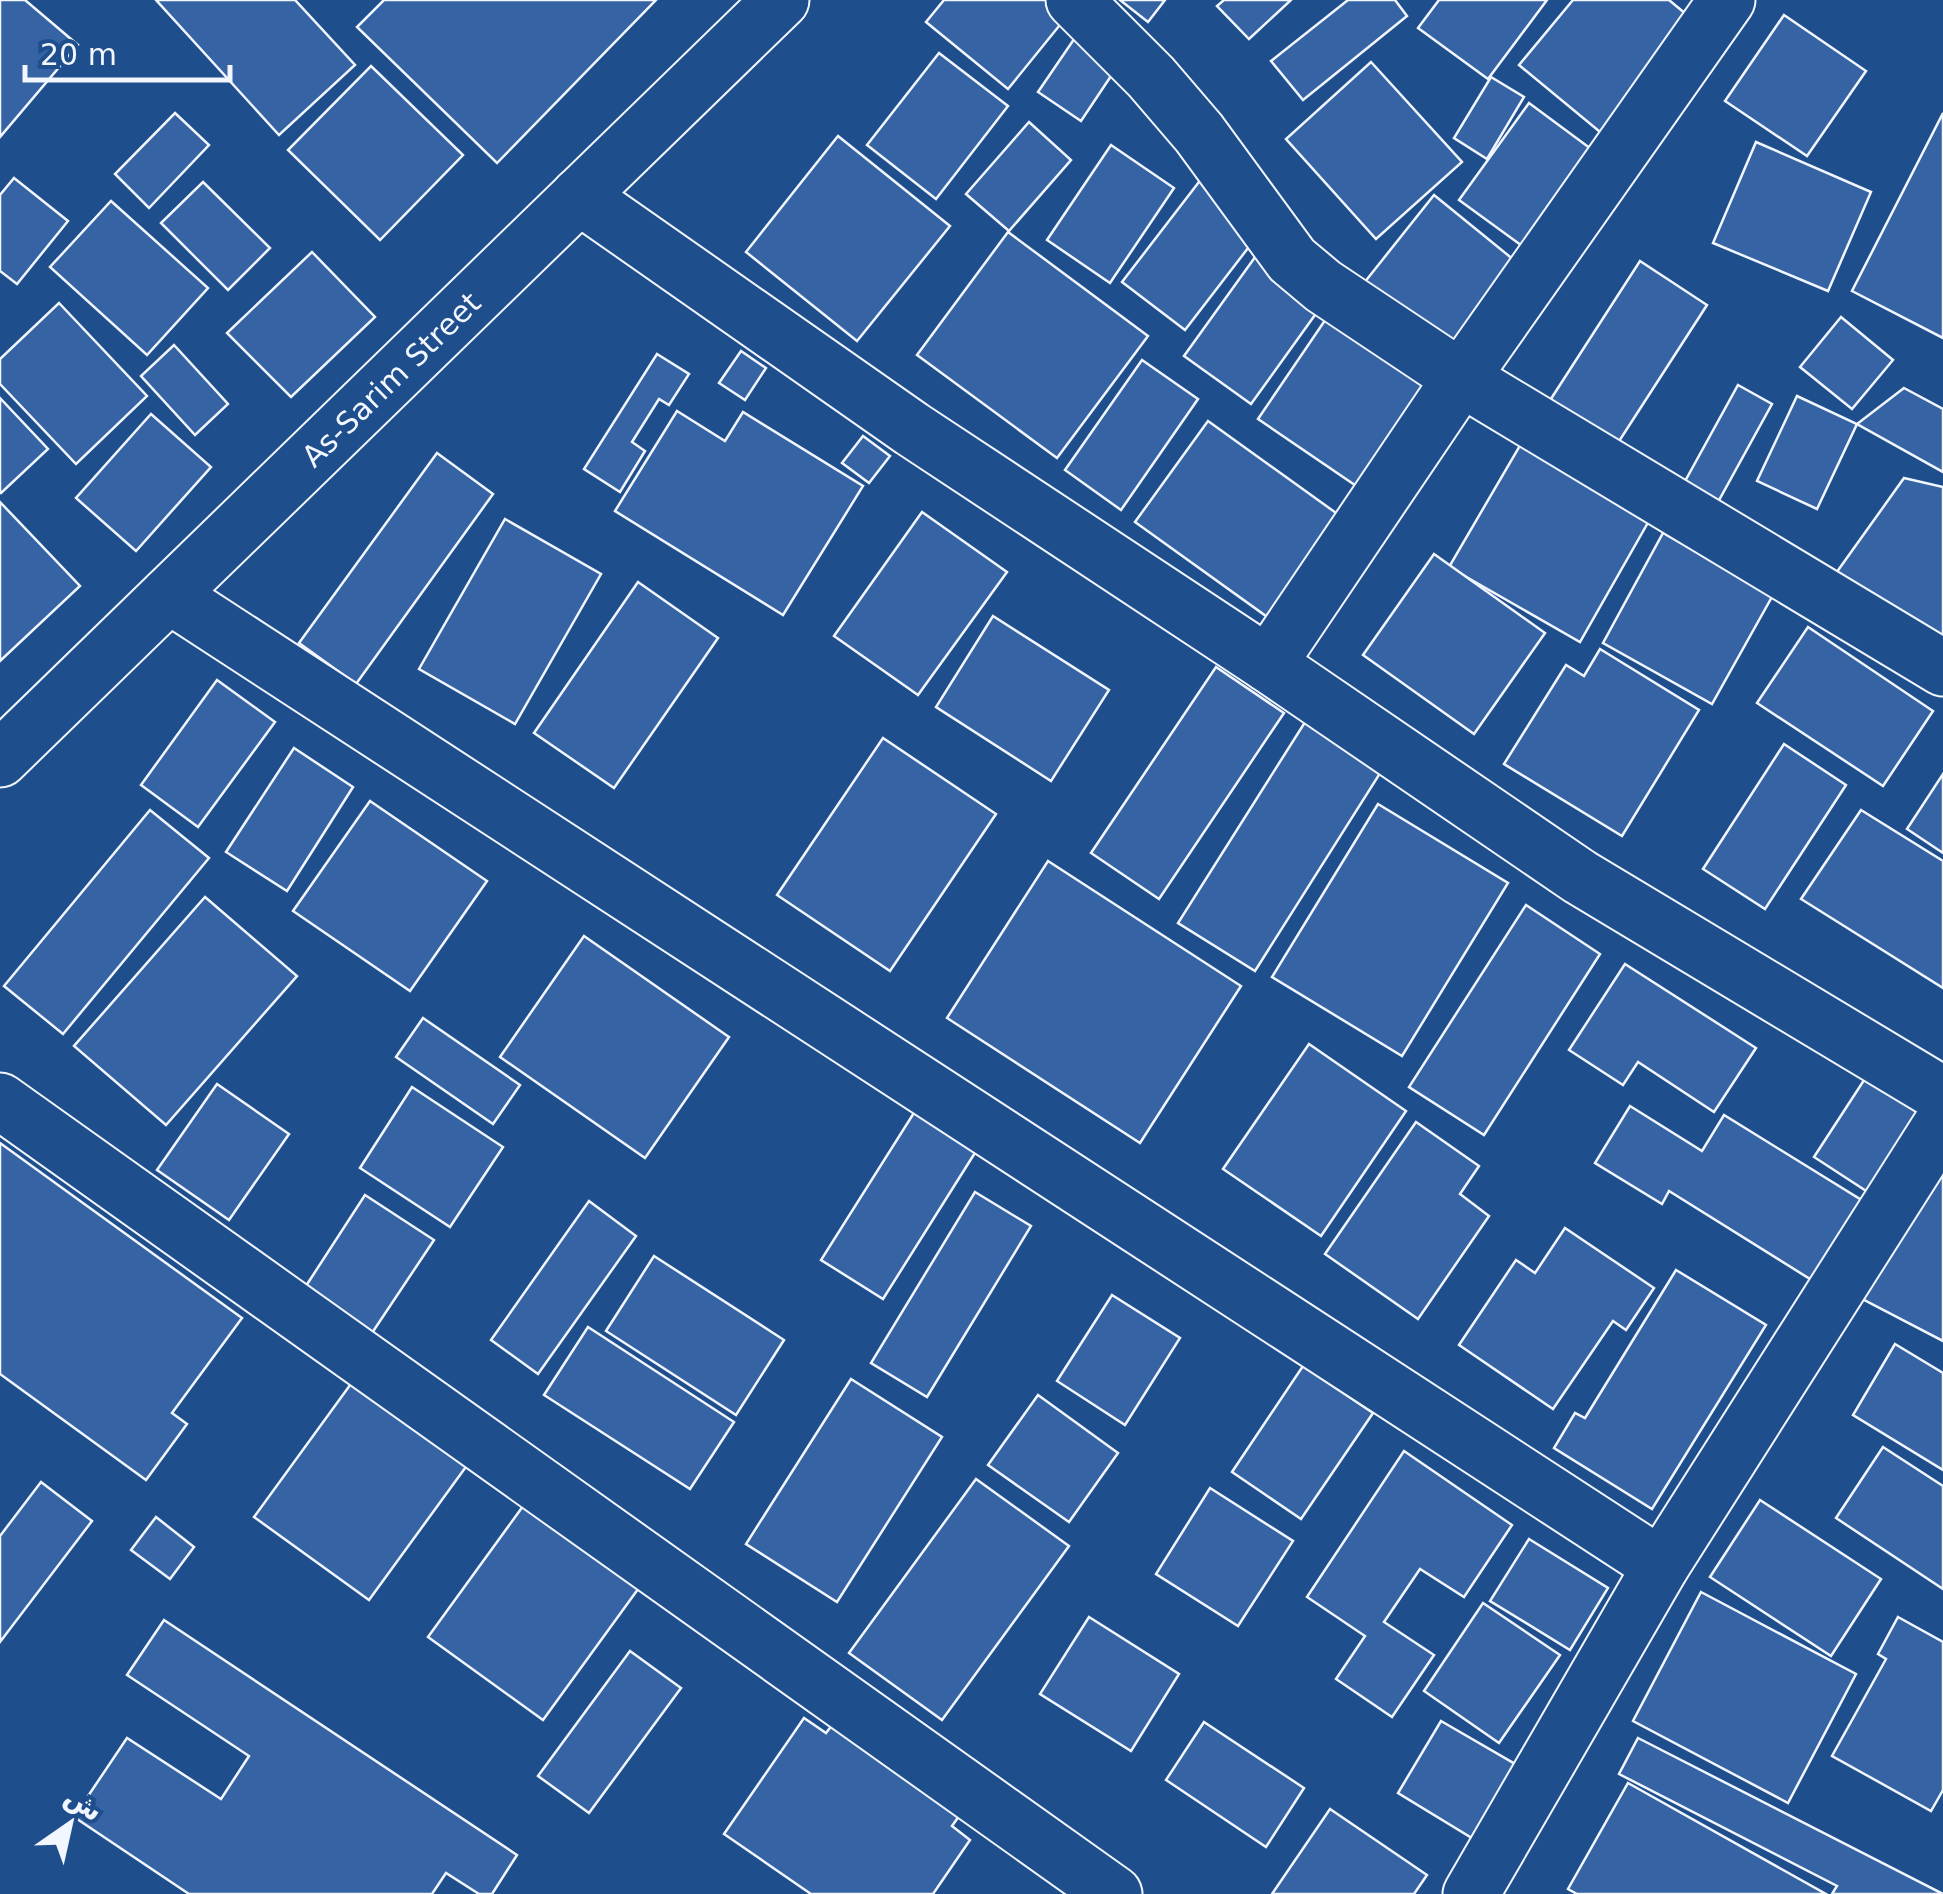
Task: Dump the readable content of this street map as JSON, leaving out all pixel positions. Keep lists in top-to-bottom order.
{
  "streets": {
    "street": ["As-Sarim Street"]
  },
  "scale_bar": "20 m",
  "north": "top right"
}
